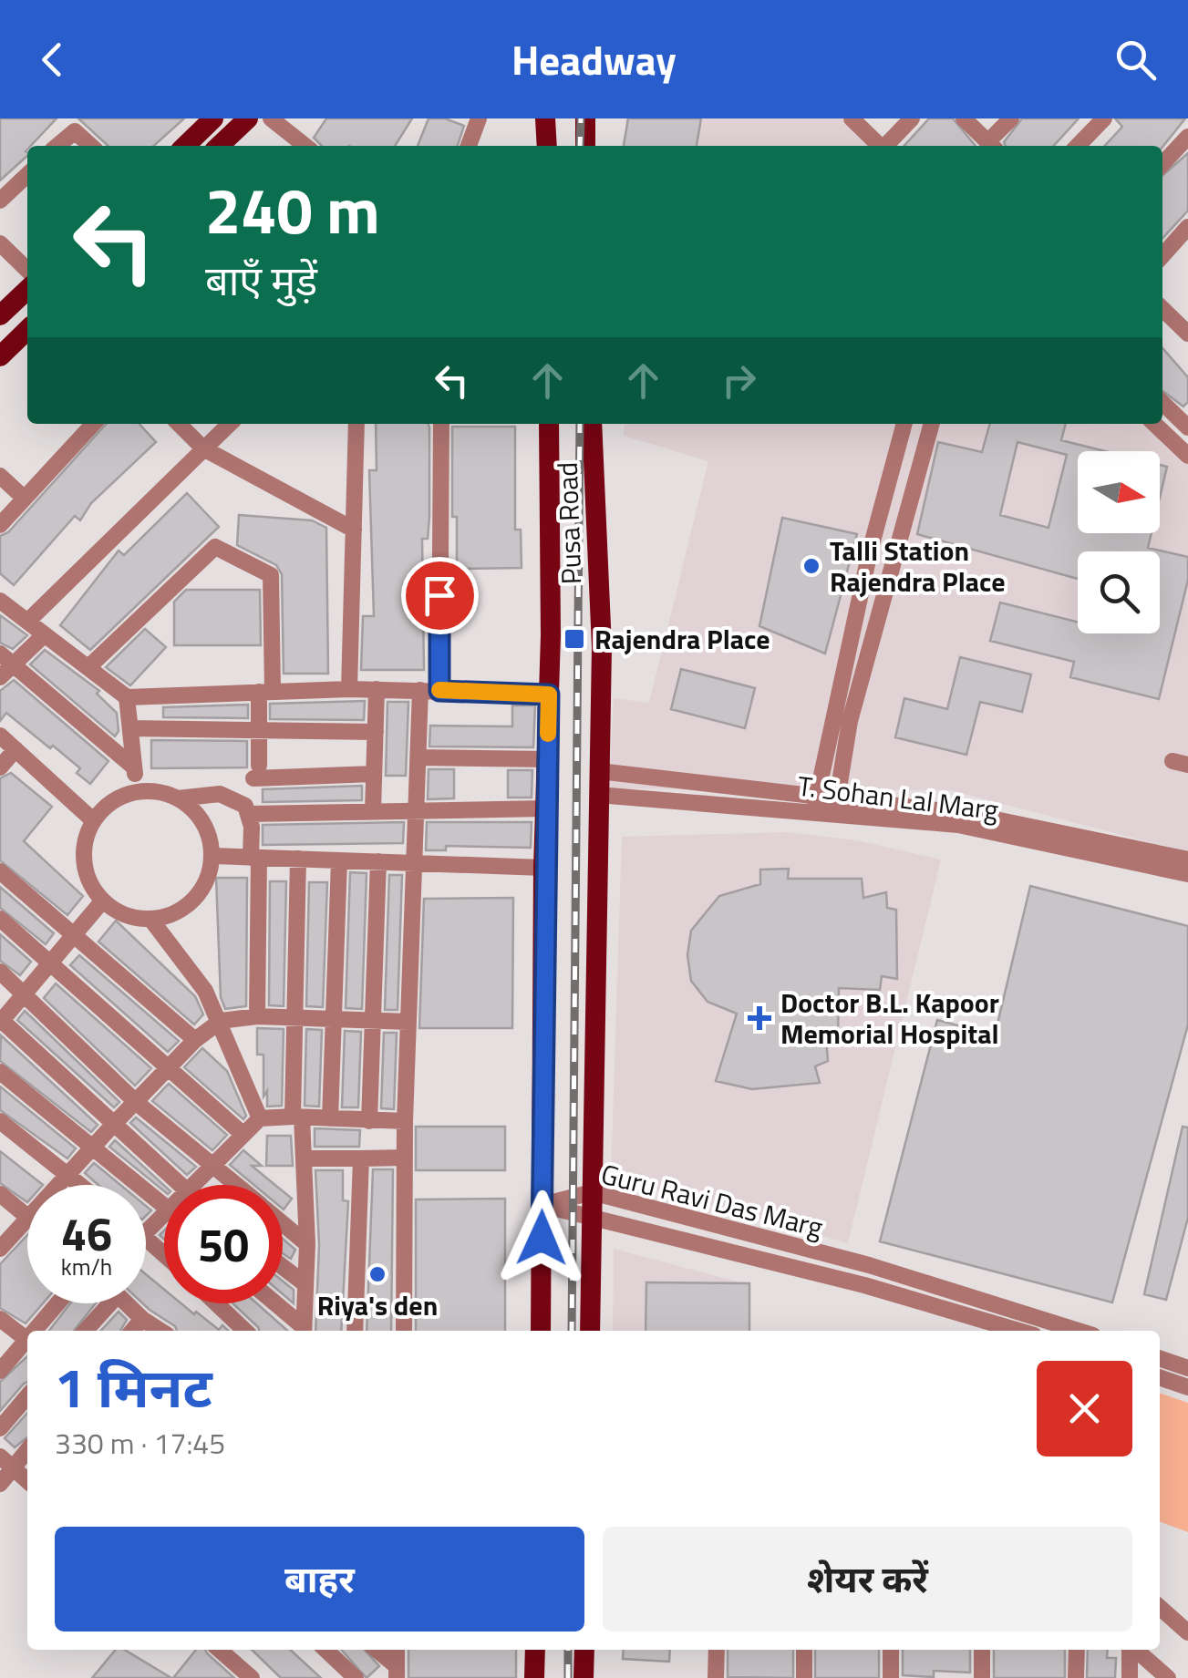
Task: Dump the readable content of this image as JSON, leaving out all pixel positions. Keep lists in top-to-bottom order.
{
  "streets": {
    "main road": ["Pusa Road"],
    "street": ["T. Sohan Lal Marg", "Guru Ravi Das Marg"]
  },
  "crossings": [
    ["Pusa Road", "T. Sohan Lal Marg"],
    ["Pusa Road", "Guru Ravi Das Marg"]
  ],
  "places": {
    "other": ["Talli Station Rajendra Place", "Riya's den"],
    "transit": ["Rajendra Place"],
    "health": ["Doctor B.L. Kapoor Memorial Hospital"]
  },
  "north": "right",
  "page": {
    "header": "Headway",
    "turn": ["240 m", "बाएँ मुड़ें"],
    "speed": "46 km/h",
    "limit": "50",
    "heading": ["1 मिनट", "330 m · 17:45"],
    "buttons": ["बाहर", "शेयर करें"]
  }
}
